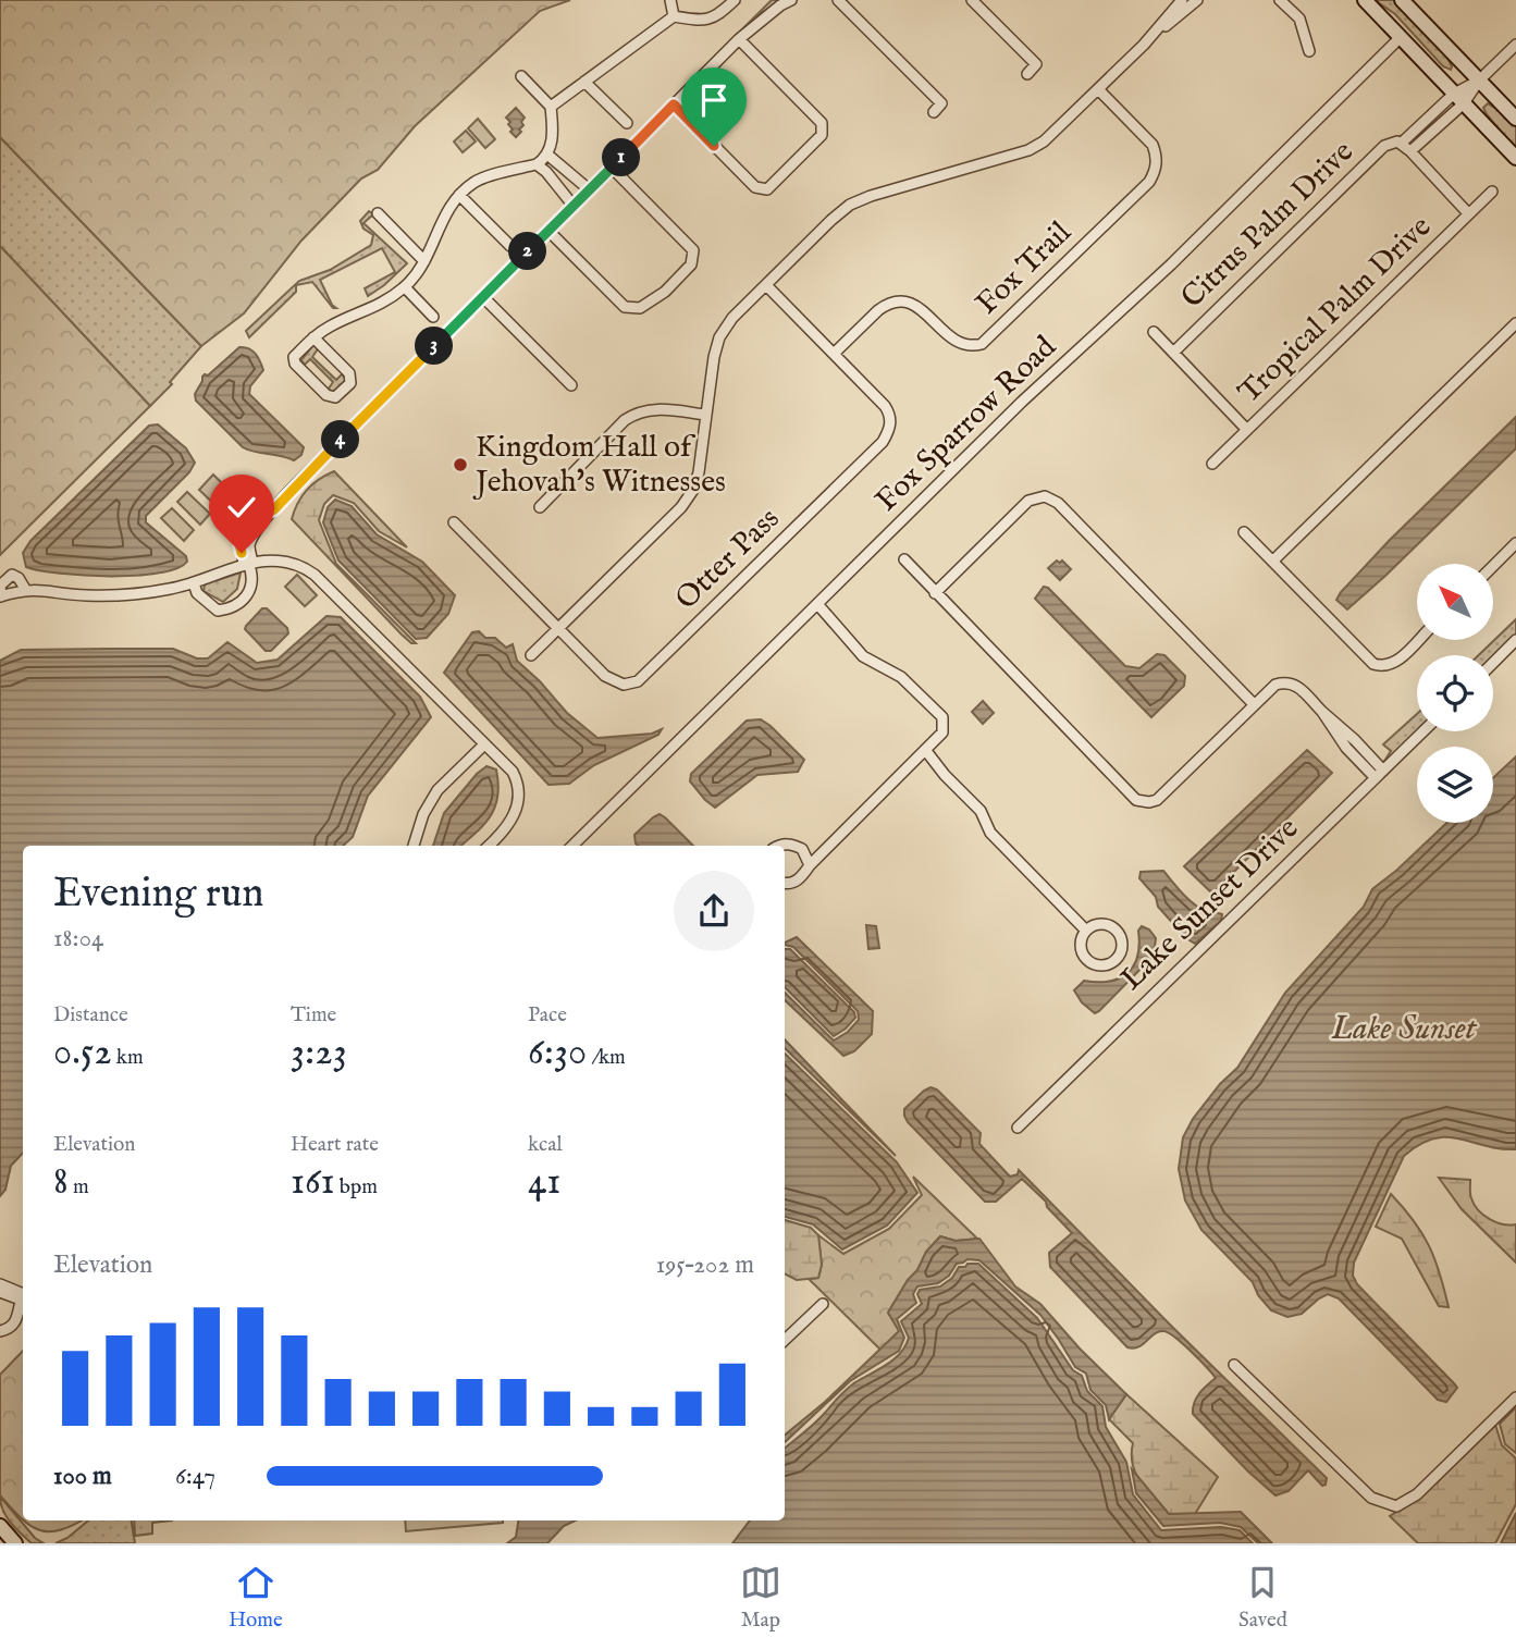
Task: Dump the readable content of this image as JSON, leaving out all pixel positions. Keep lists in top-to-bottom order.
{
  "streets": {
    "street": [
      "Citrus Palm Drive",
      "Fox Trail",
      "Tropical Palm Drive",
      "Fox Sparrow Road",
      "Otter Pass",
      "Lake Sunset Drive"
    ]
  },
  "crossings": [
    ["Fox Trail", "Otter Pass"]
  ],
  "water": ["Lake Sunset"],
  "places": ["Kingdom Hall of Jehovah's Witnesses"],
  "north": "top left",
  "page": {
    "pins": [
      "1",
      "2",
      "3",
      "4"
    ],
    "heading": ["Evening run", "18:04"],
    "stats": [
      ["Distance", "0.52 km"],
      ["Time", "3:23"],
      ["Pace", "6:30 /km"],
      ["Elevation", "8 m"],
      ["Heart rate", "161 bpm"],
      ["kcal", "41"]
    ],
    "chart": ["Elevation", "195–202 m"],
    "list": [
      {
        "name": "100 m",
        "note": "6:47"
      }
    ],
    "tabs": ["Home", "Map", "Saved"]
  }
}
